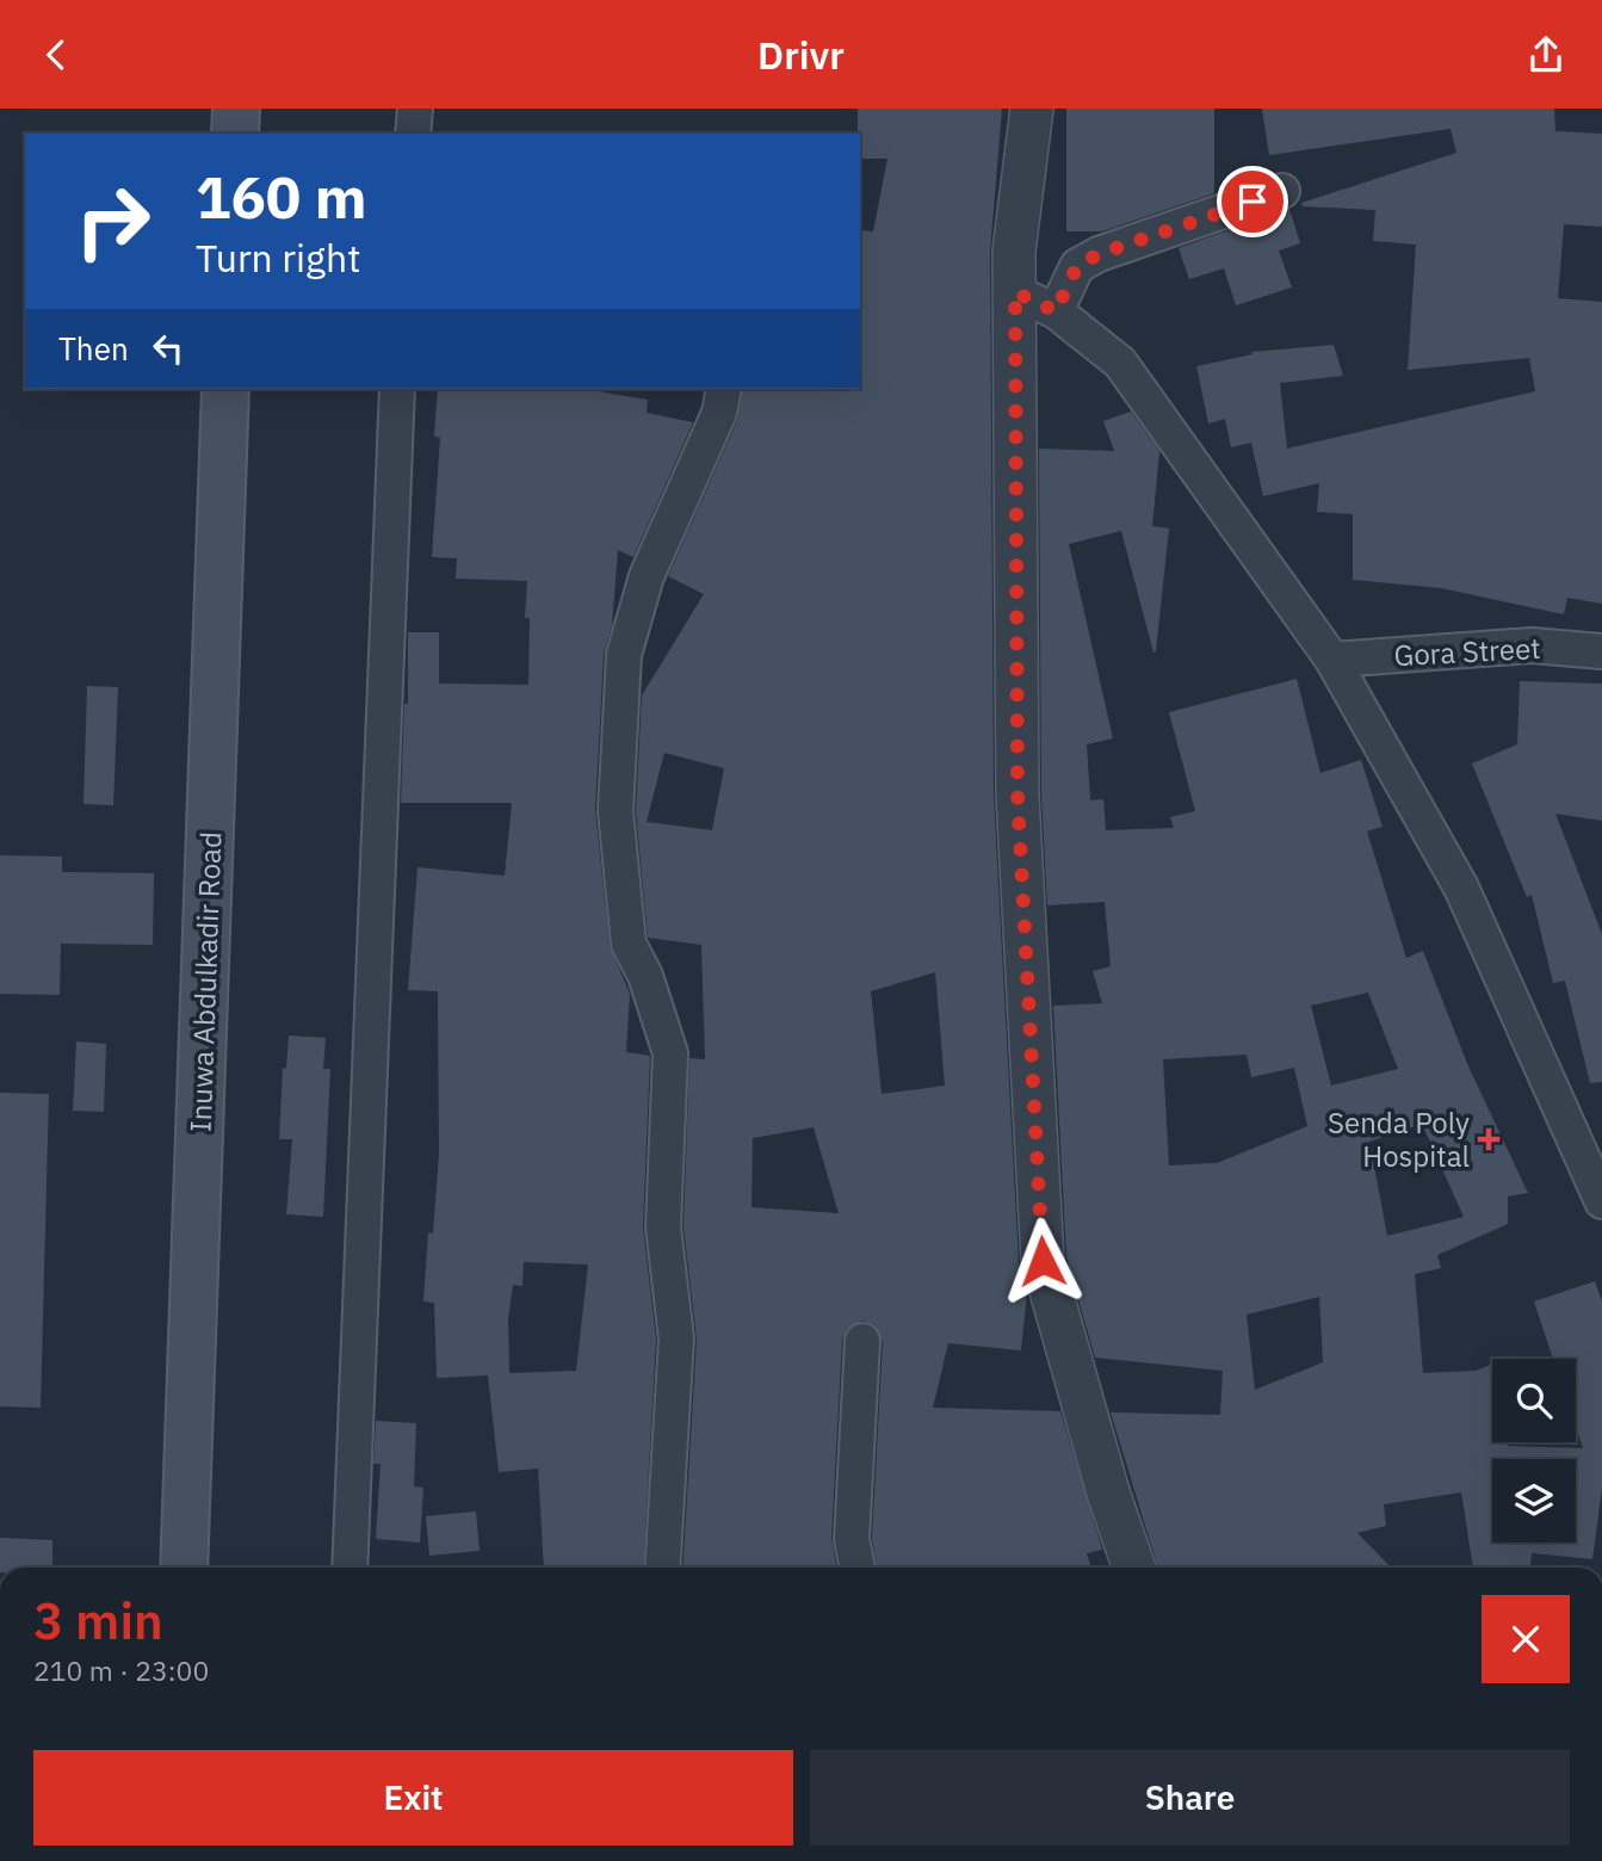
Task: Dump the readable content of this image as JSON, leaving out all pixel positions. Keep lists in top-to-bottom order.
{
  "streets": {
    "main road": ["Inuwa Abdulkadir Road"],
    "street": ["Gora Street"]
  },
  "places": {
    "health": ["Senda Poly Hospital"]
  },
  "page": {
    "header": "Drivr",
    "turn": ["160 m", "Turn right"],
    "then": "Then",
    "heading": ["3 min", "210 m · 23:00"],
    "buttons": ["Exit", "Share"]
  }
}
